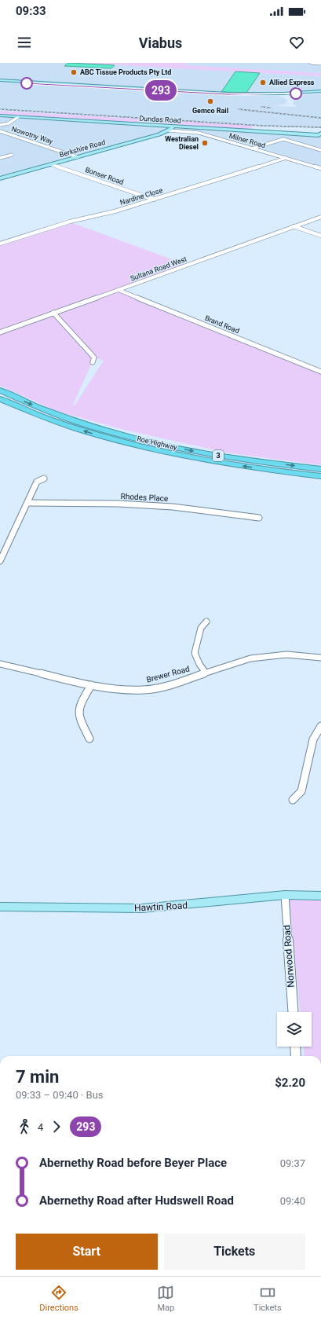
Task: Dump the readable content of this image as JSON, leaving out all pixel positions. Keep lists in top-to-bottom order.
{
  "streets": {
    "highway": ["Roe Highway", "3"],
    "main road": ["Dundas Road", "Berkshire Road", "Hawtin Road"],
    "street": [
      "Nowotny Way",
      "Milner Road",
      "Bonser Road",
      "Nardine Close",
      "Sultana Road West",
      "Brand Road",
      "Rhodes Place",
      "Brewer Road",
      "Norwood Road"
    ]
  },
  "crossings": [
    ["Dundas Road", "Milner Road"],
    ["Dundas Road", "Berkshire Road"],
    ["Nowotny Way", "Berkshire Road"],
    ["Milner Road", "Berkshire Road"],
    ["Milner Road", "Nardine Close"],
    ["Berkshire Road", "Bonser Road"],
    ["Bonser Road", "Nardine Close"],
    ["Sultana Road West", "Brand Road"],
    ["Hawtin Road", "Norwood Road"]
  ],
  "places": [
    "ABC Tissue Products Pty Ltd",
    "Allied Express",
    "Gemco Rail",
    "Westralian Diesel"
  ],
  "lines": ["bus line 293"],
  "page": {
    "status": "09:33",
    "header": "Viabus",
    "on_map": "293",
    "heading": ["7 min", "09:33 – 09:40 · Bus", "$2.20"],
    "legs": ["4", "293"],
    "list": [
      {
        "name": "Abernethy Road before Beyer Place",
        "value": "09:37"
      },
      {
        "name": "Abernethy Road after Hudswell Road",
        "value": "09:40"
      }
    ],
    "buttons": ["Start", "Tickets"],
    "tabs": ["Directions", "Map", "Tickets"]
  }
}
